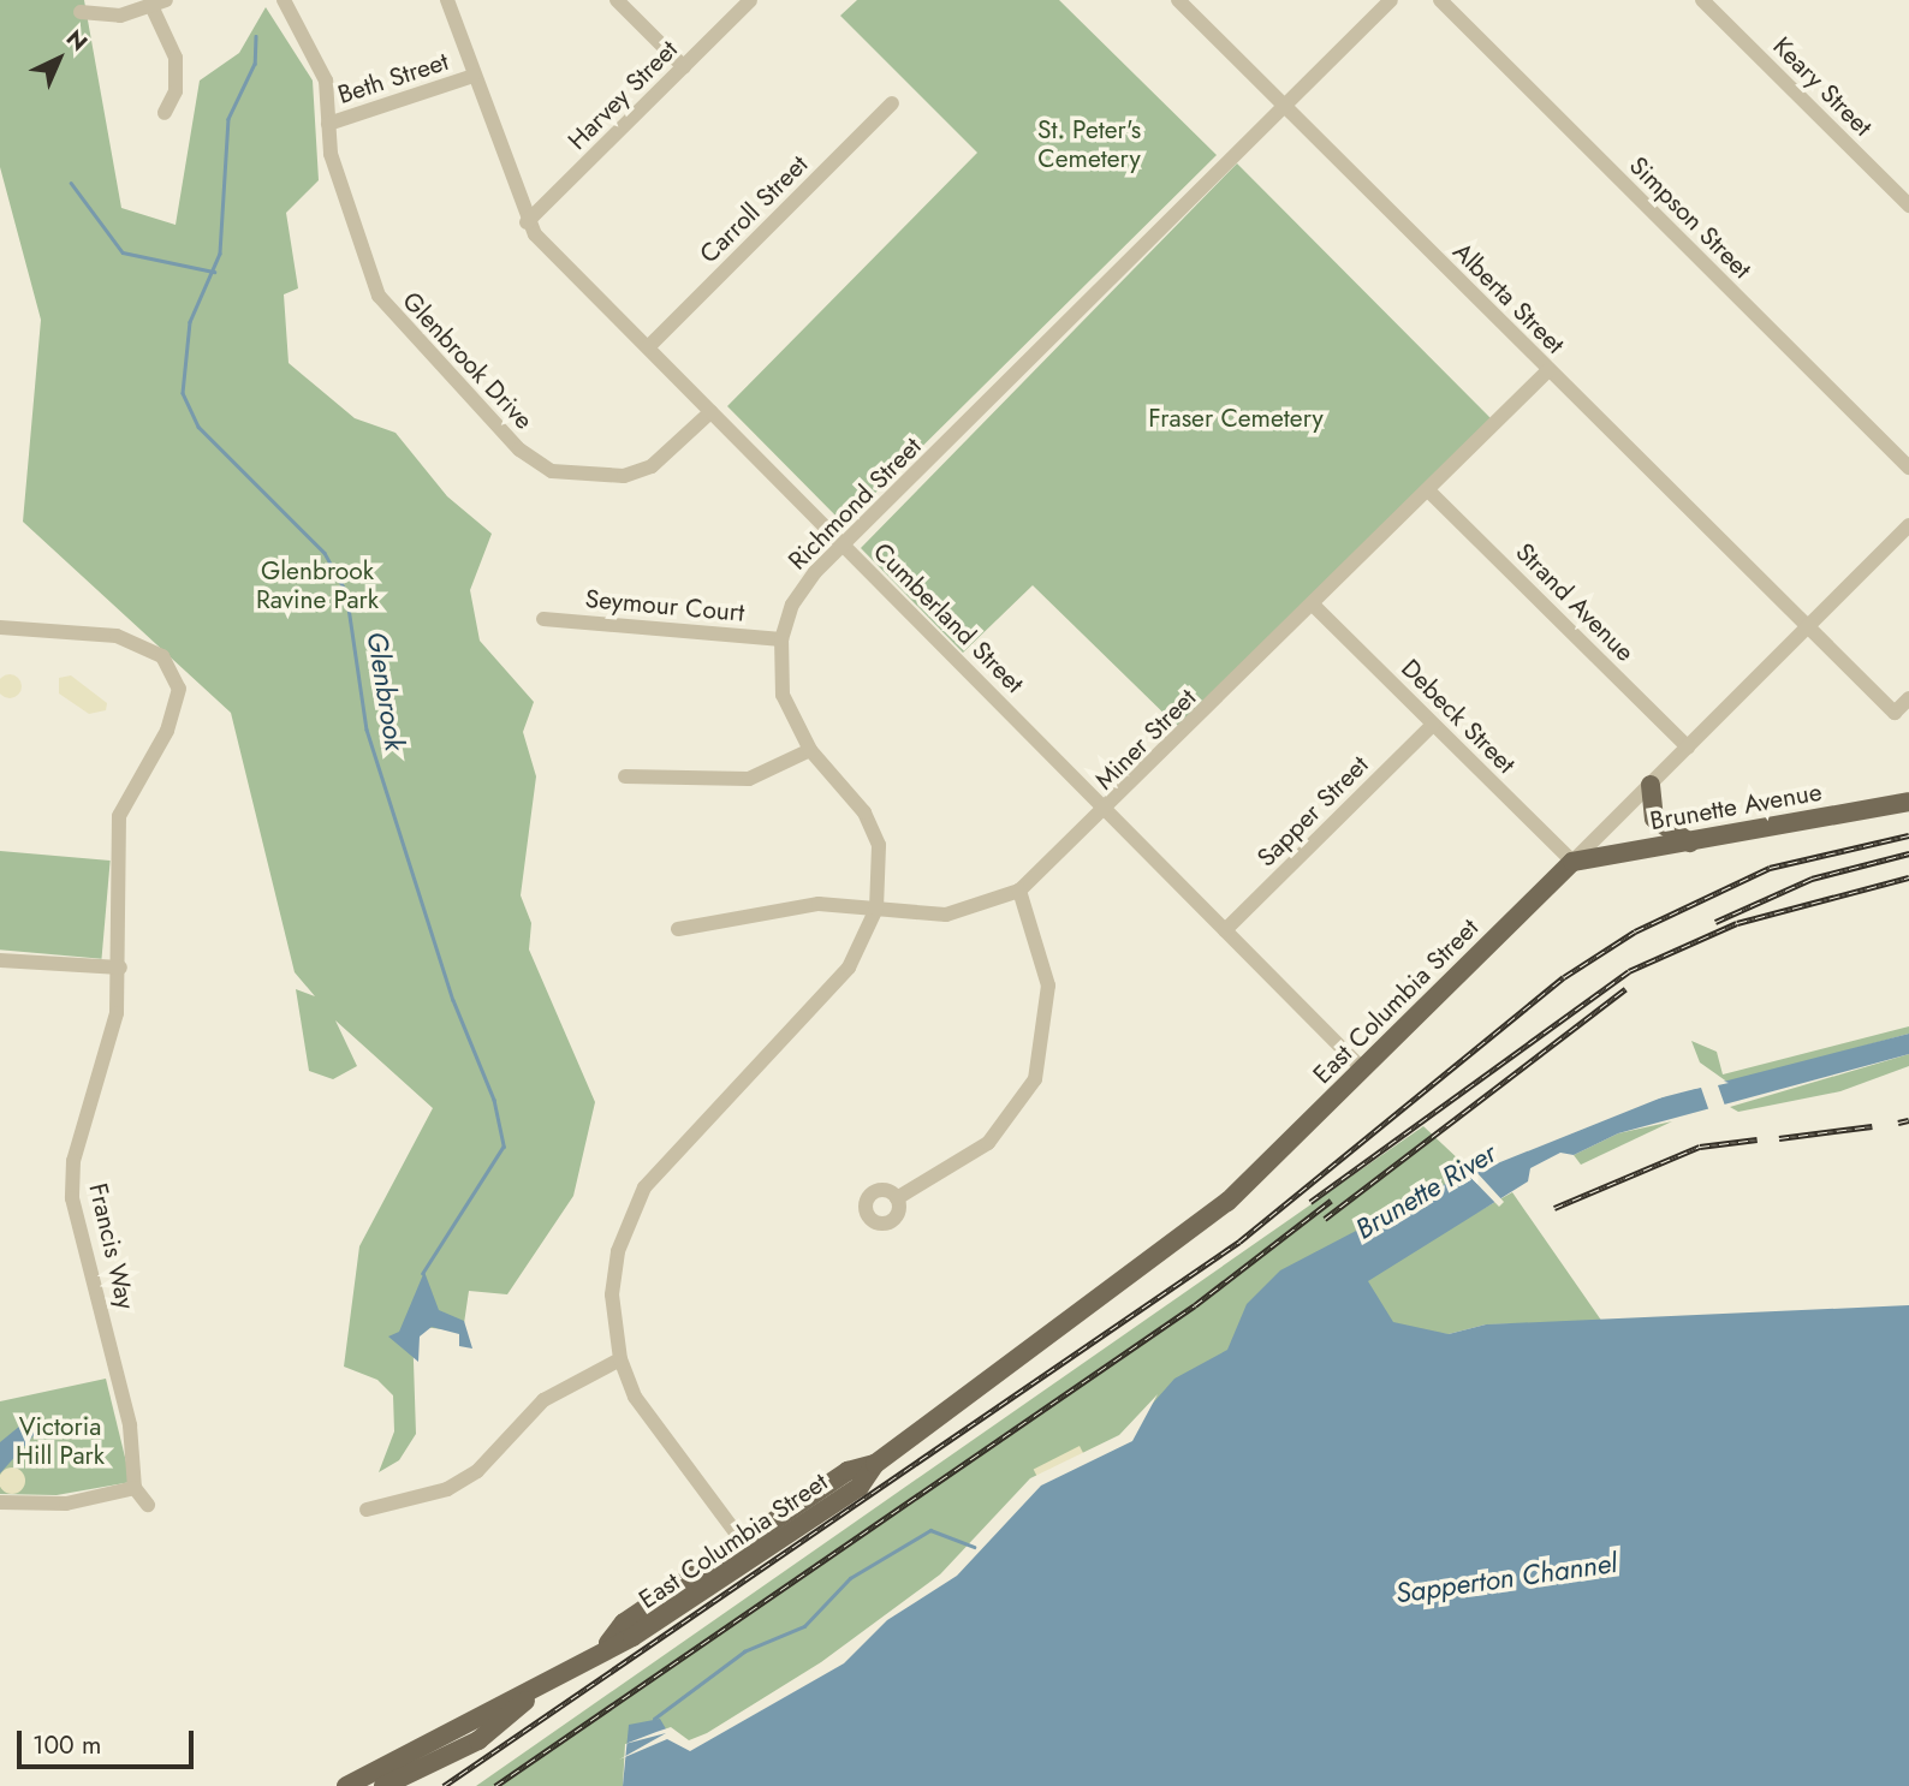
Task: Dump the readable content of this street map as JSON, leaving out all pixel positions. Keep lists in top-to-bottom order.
{
  "streets": {
    "main road": ["Brunette Avenue", "East Columbia Street"],
    "street": [
      "Beth Street",
      "Keary Street",
      "Harvey Street",
      "Carroll Street",
      "Simpson Street",
      "Alberta Street",
      "Glenbrook Drive",
      "Richmond Street",
      "Strand Avenue",
      "Seymour Court",
      "Cumberland Street",
      "Debeck Street",
      "Miner Street",
      "Sapper Street",
      "Francis Way"
    ]
  },
  "crossings": [
    ["Beth Street", "Glenbrook Drive"],
    ["Beth Street", "Cumberland Street"],
    ["Harvey Street", "Cumberland Street"],
    ["Carroll Street", "Cumberland Street"],
    ["Alberta Street", "Richmond Street"],
    ["Alberta Street", "Miner Street"],
    ["Alberta Street", "East Columbia Street"],
    ["Glenbrook Drive", "Cumberland Street"],
    ["Richmond Street", "Seymour Court"],
    ["Richmond Street", "Cumberland Street"],
    ["Richmond Street", "Miner Street"],
    ["Richmond Street", "East Columbia Street"],
    ["Strand Avenue", "Miner Street"],
    ["Strand Avenue", "East Columbia Street"],
    ["Cumberland Street", "Miner Street"],
    ["Cumberland Street", "Sapper Street"],
    ["Cumberland Street", "East Columbia Street"],
    ["Debeck Street", "Miner Street"],
    ["Debeck Street", "Brunette Avenue"],
    ["Debeck Street", "Sapper Street"],
    ["Debeck Street", "East Columbia Street"],
    ["Brunette Avenue", "East Columbia Street"]
  ],
  "water": ["Glenbrook", "Brunette River", "Sapperton Channel"],
  "parks": [
    "St. Peter's Cemetery",
    "Fraser Cemetery",
    "Glenbrook Ravine Park",
    "Victoria Hill Park"
  ],
  "scale_bar": "100 m",
  "north": "top right"
}
